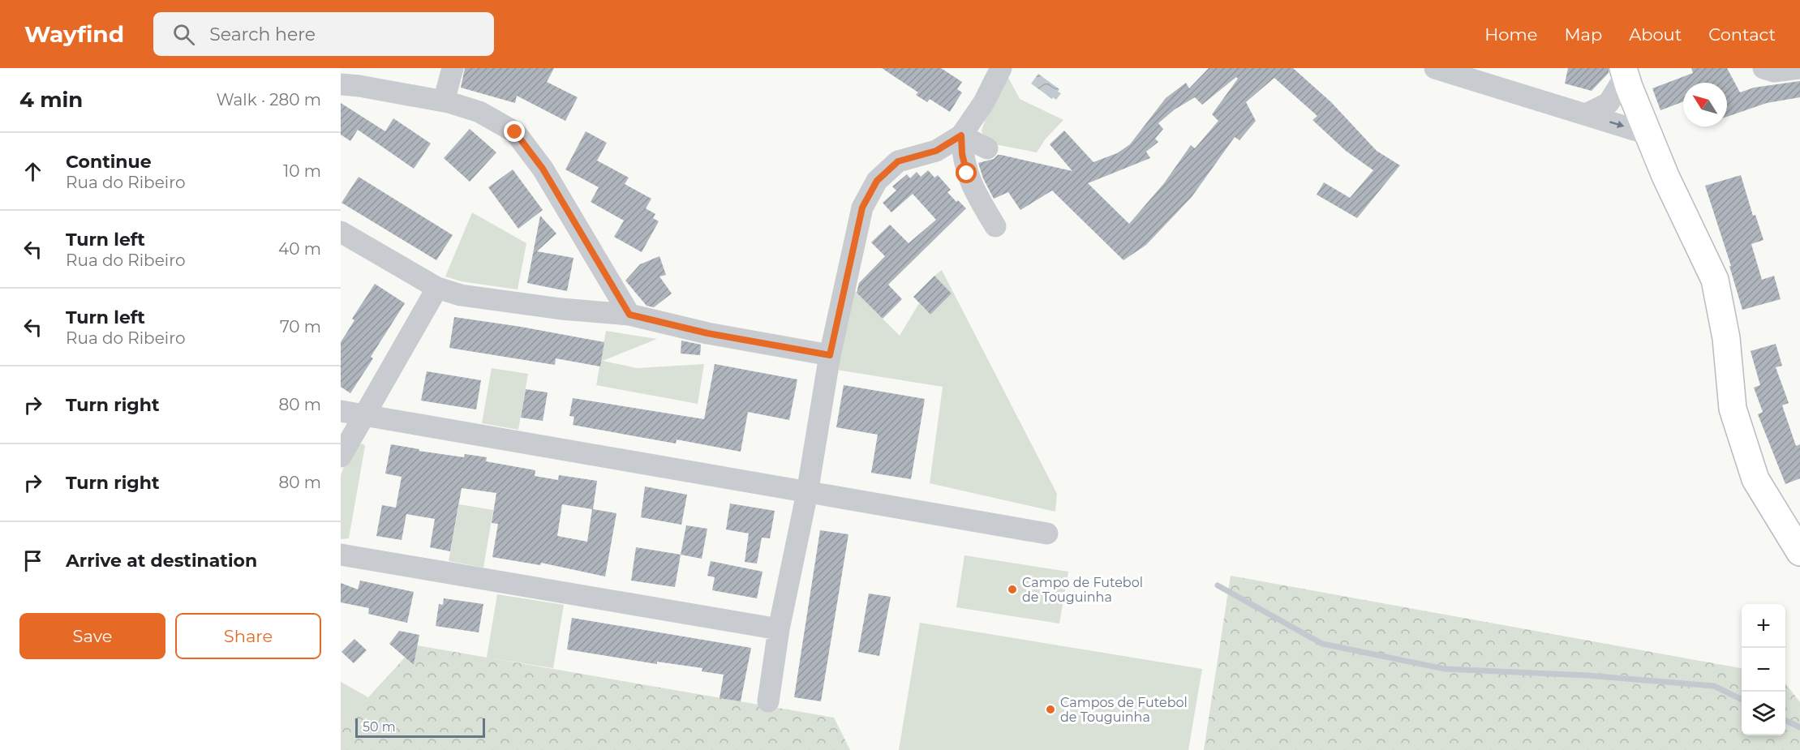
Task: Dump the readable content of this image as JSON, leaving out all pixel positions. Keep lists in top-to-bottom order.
{
  "places": ["Campo de Futebol de Touguinha", "Campos de Futebol de Touguinha"],
  "scale_bar": "50 m",
  "north": "top left",
  "page": {
    "header": "Wayfind",
    "search": "Search here",
    "nav": [
      "Home",
      "Map",
      "About",
      "Contact"
    ],
    "heading": ["4 min", "Walk · 280 m"],
    "list": [
      ["Continue", "Rua do Ribeiro", "10 m"],
      ["Turn left", "Rua do Ribeiro", "40 m"],
      ["Turn left", "Rua do Ribeiro", "70 m"],
      ["Turn right", "80 m"],
      ["Turn right", "80 m"],
      "Arrive at destination"
    ],
    "buttons": ["Save", "Share"],
    "map_buttons": ["+", "−"],
    "scale": "50 m"
  }
}
